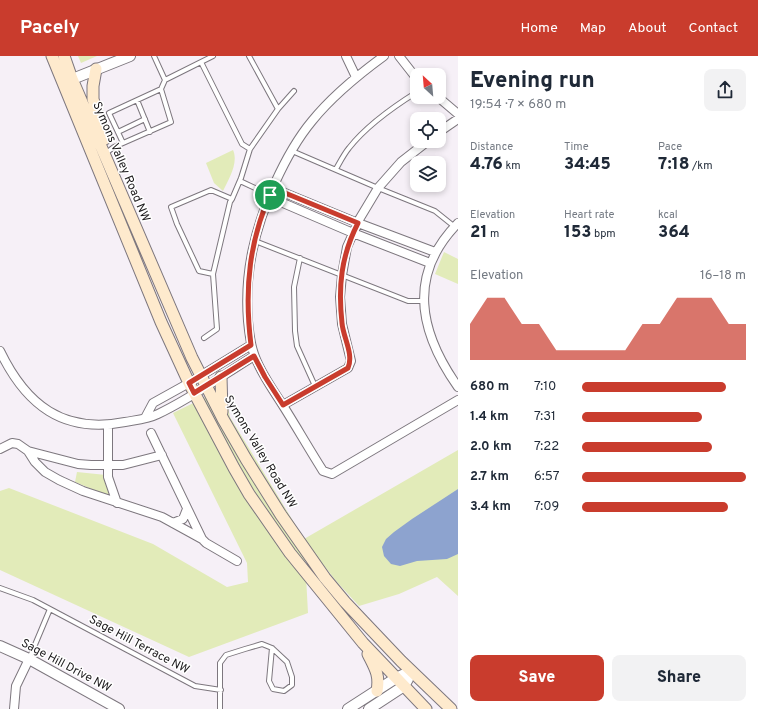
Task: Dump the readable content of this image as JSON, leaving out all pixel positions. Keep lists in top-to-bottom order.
{
  "streets": {
    "main road": ["Symons Valley Road NW"],
    "street": ["Sage Hill Drive NW"],
    "lane": ["Sage Hill Terrace NW"]
  },
  "north": "top left",
  "page": {
    "header": "Pacely",
    "nav": [
      "Home",
      "Map",
      "About",
      "Contact"
    ],
    "heading": ["Evening run", "19:54 · 7 × 680 m"],
    "stats": [
      ["Distance", "4.76 km"],
      ["Time", "34:45"],
      ["Pace", "7:18 /km"],
      ["Elevation", "21 m"],
      ["Heart rate", "153 bpm"],
      ["kcal", "364"]
    ],
    "chart": ["Elevation", "16–18 m"],
    "list": [
      {
        "name": "680 m",
        "note": "7:10"
      },
      {
        "name": "1.4 km",
        "note": "7:31"
      },
      {
        "name": "2.0 km",
        "note": "7:22"
      },
      {
        "name": "2.7 km",
        "note": "6:57"
      },
      {
        "name": "3.4 km",
        "note": "7:09"
      }
    ],
    "buttons": ["Save", "Share"]
  }
}
